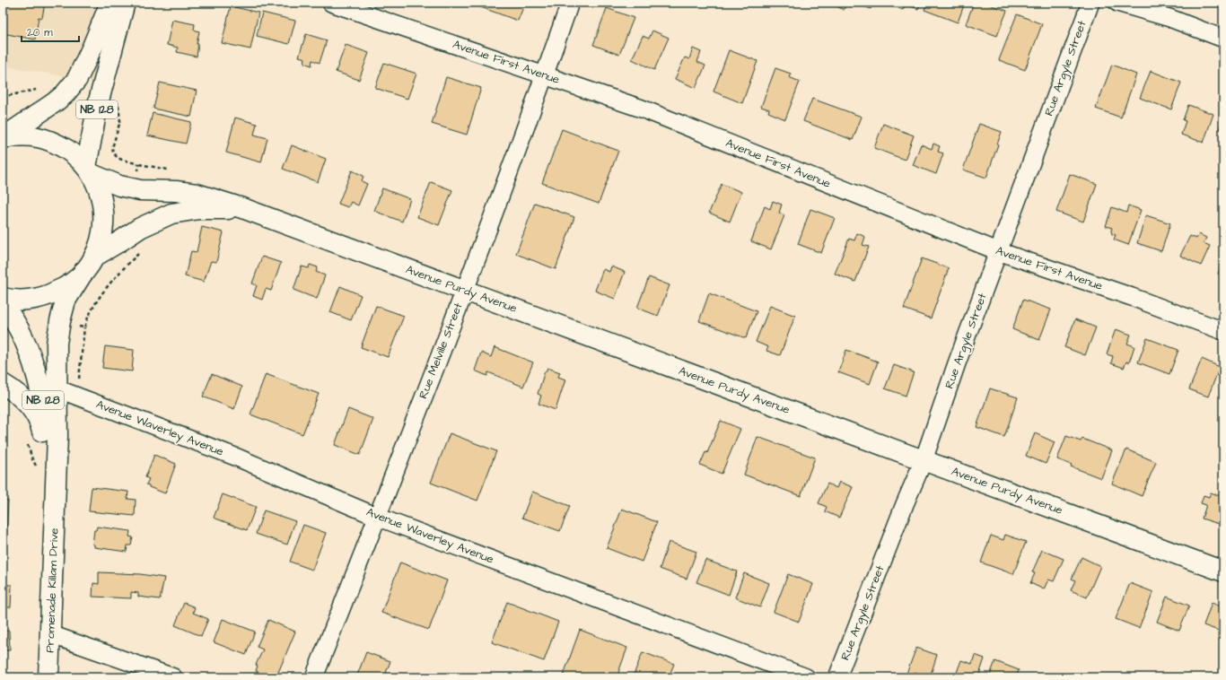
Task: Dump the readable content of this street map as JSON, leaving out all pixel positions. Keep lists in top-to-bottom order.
{
  "streets": {
    "street": [
      "Avenue First Avenue",
      "Rue Argyle Street",
      "NB 128",
      "Avenue Purdy Avenue",
      "Rue Melville Street",
      "Avenue Waverley Avenue",
      "Promenade Killam Drive"
    ]
  },
  "crossings": [
    ["Avenue First Avenue", "Rue Argyle Street"],
    ["Avenue First Avenue", "Rue Melville Street"],
    ["Rue Argyle Street", "Avenue Purdy Avenue"],
    ["NB 128", "Avenue Purdy Avenue"],
    ["Avenue Purdy Avenue", "Rue Melville Street"],
    ["Avenue Purdy Avenue", "Promenade Killam Drive"],
    ["Rue Melville Street", "Avenue Waverley Avenue"],
    ["Avenue Waverley Avenue", "Promenade Killam Drive"]
  ],
  "scale_bar": "20 m"
}
